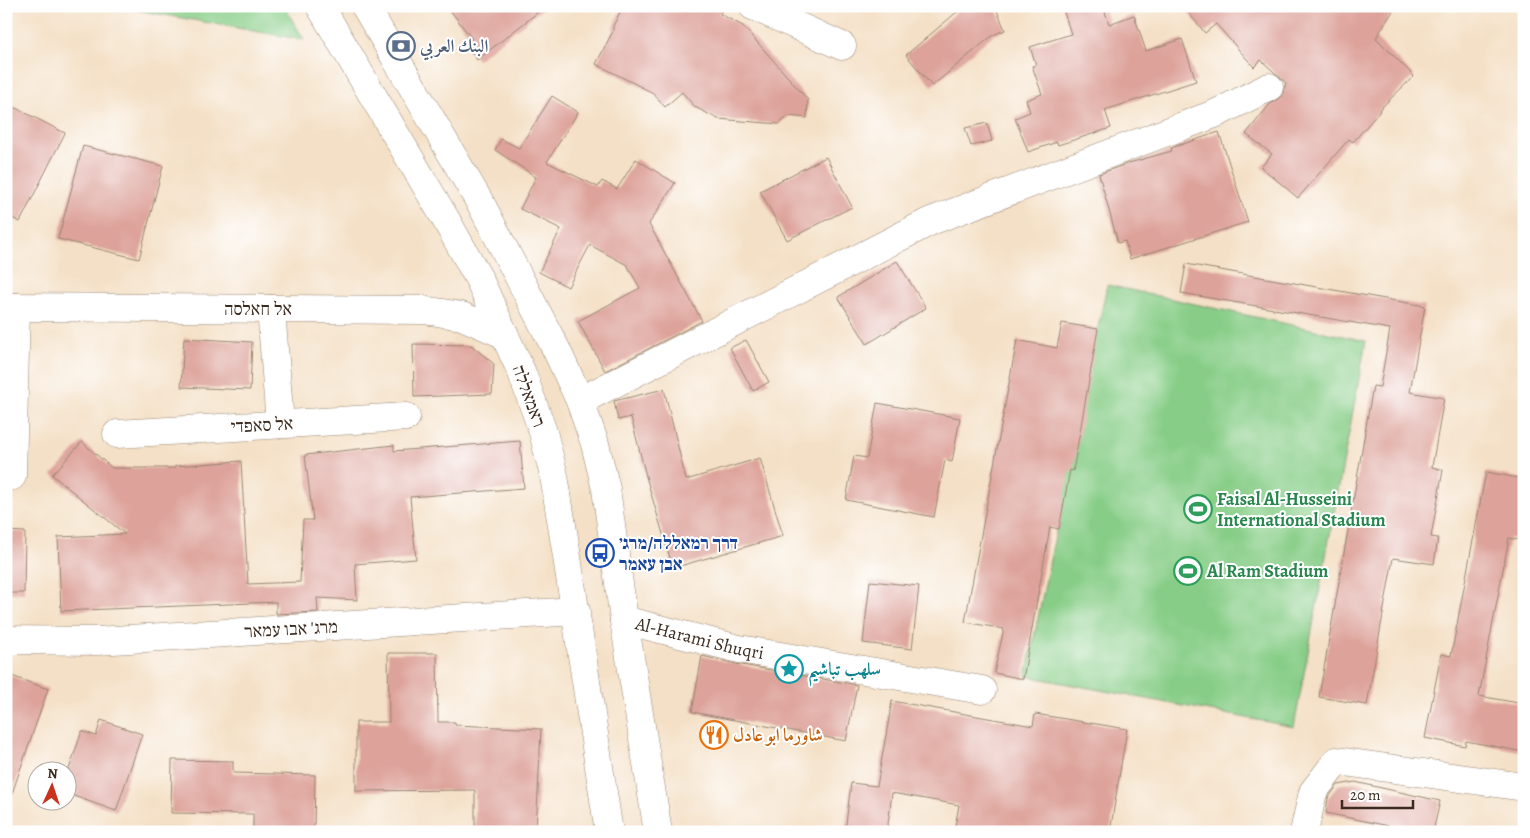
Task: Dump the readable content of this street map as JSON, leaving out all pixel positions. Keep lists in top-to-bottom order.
{
  "streets": {
    "main road": [
      "אל חאלסה",
      "ראמאללה",
      "אל סאפדי",
      "מרג' אבו עמאר",
      "Al-Harami Shuqri"
    ]
  },
  "crossings": [
    ["אל חאלסה", "ראמאללה"],
    ["ראמאללה", "מרג' אבו עמאר"]
  ],
  "places": {
    "bank": ["البنك العربي"],
    "sports": ["Faisal Al-Husseini International Stadium", "Al Ram Stadium"],
    "bus stop": ["דרך רמאללה/מרג׳ אבן עאמר"],
    "place": ["سلهب تباشيم"],
    "restaurant": ["شاورما ابو عادل"]
  },
  "scale_bar": "20 m",
  "north": "top"
}
